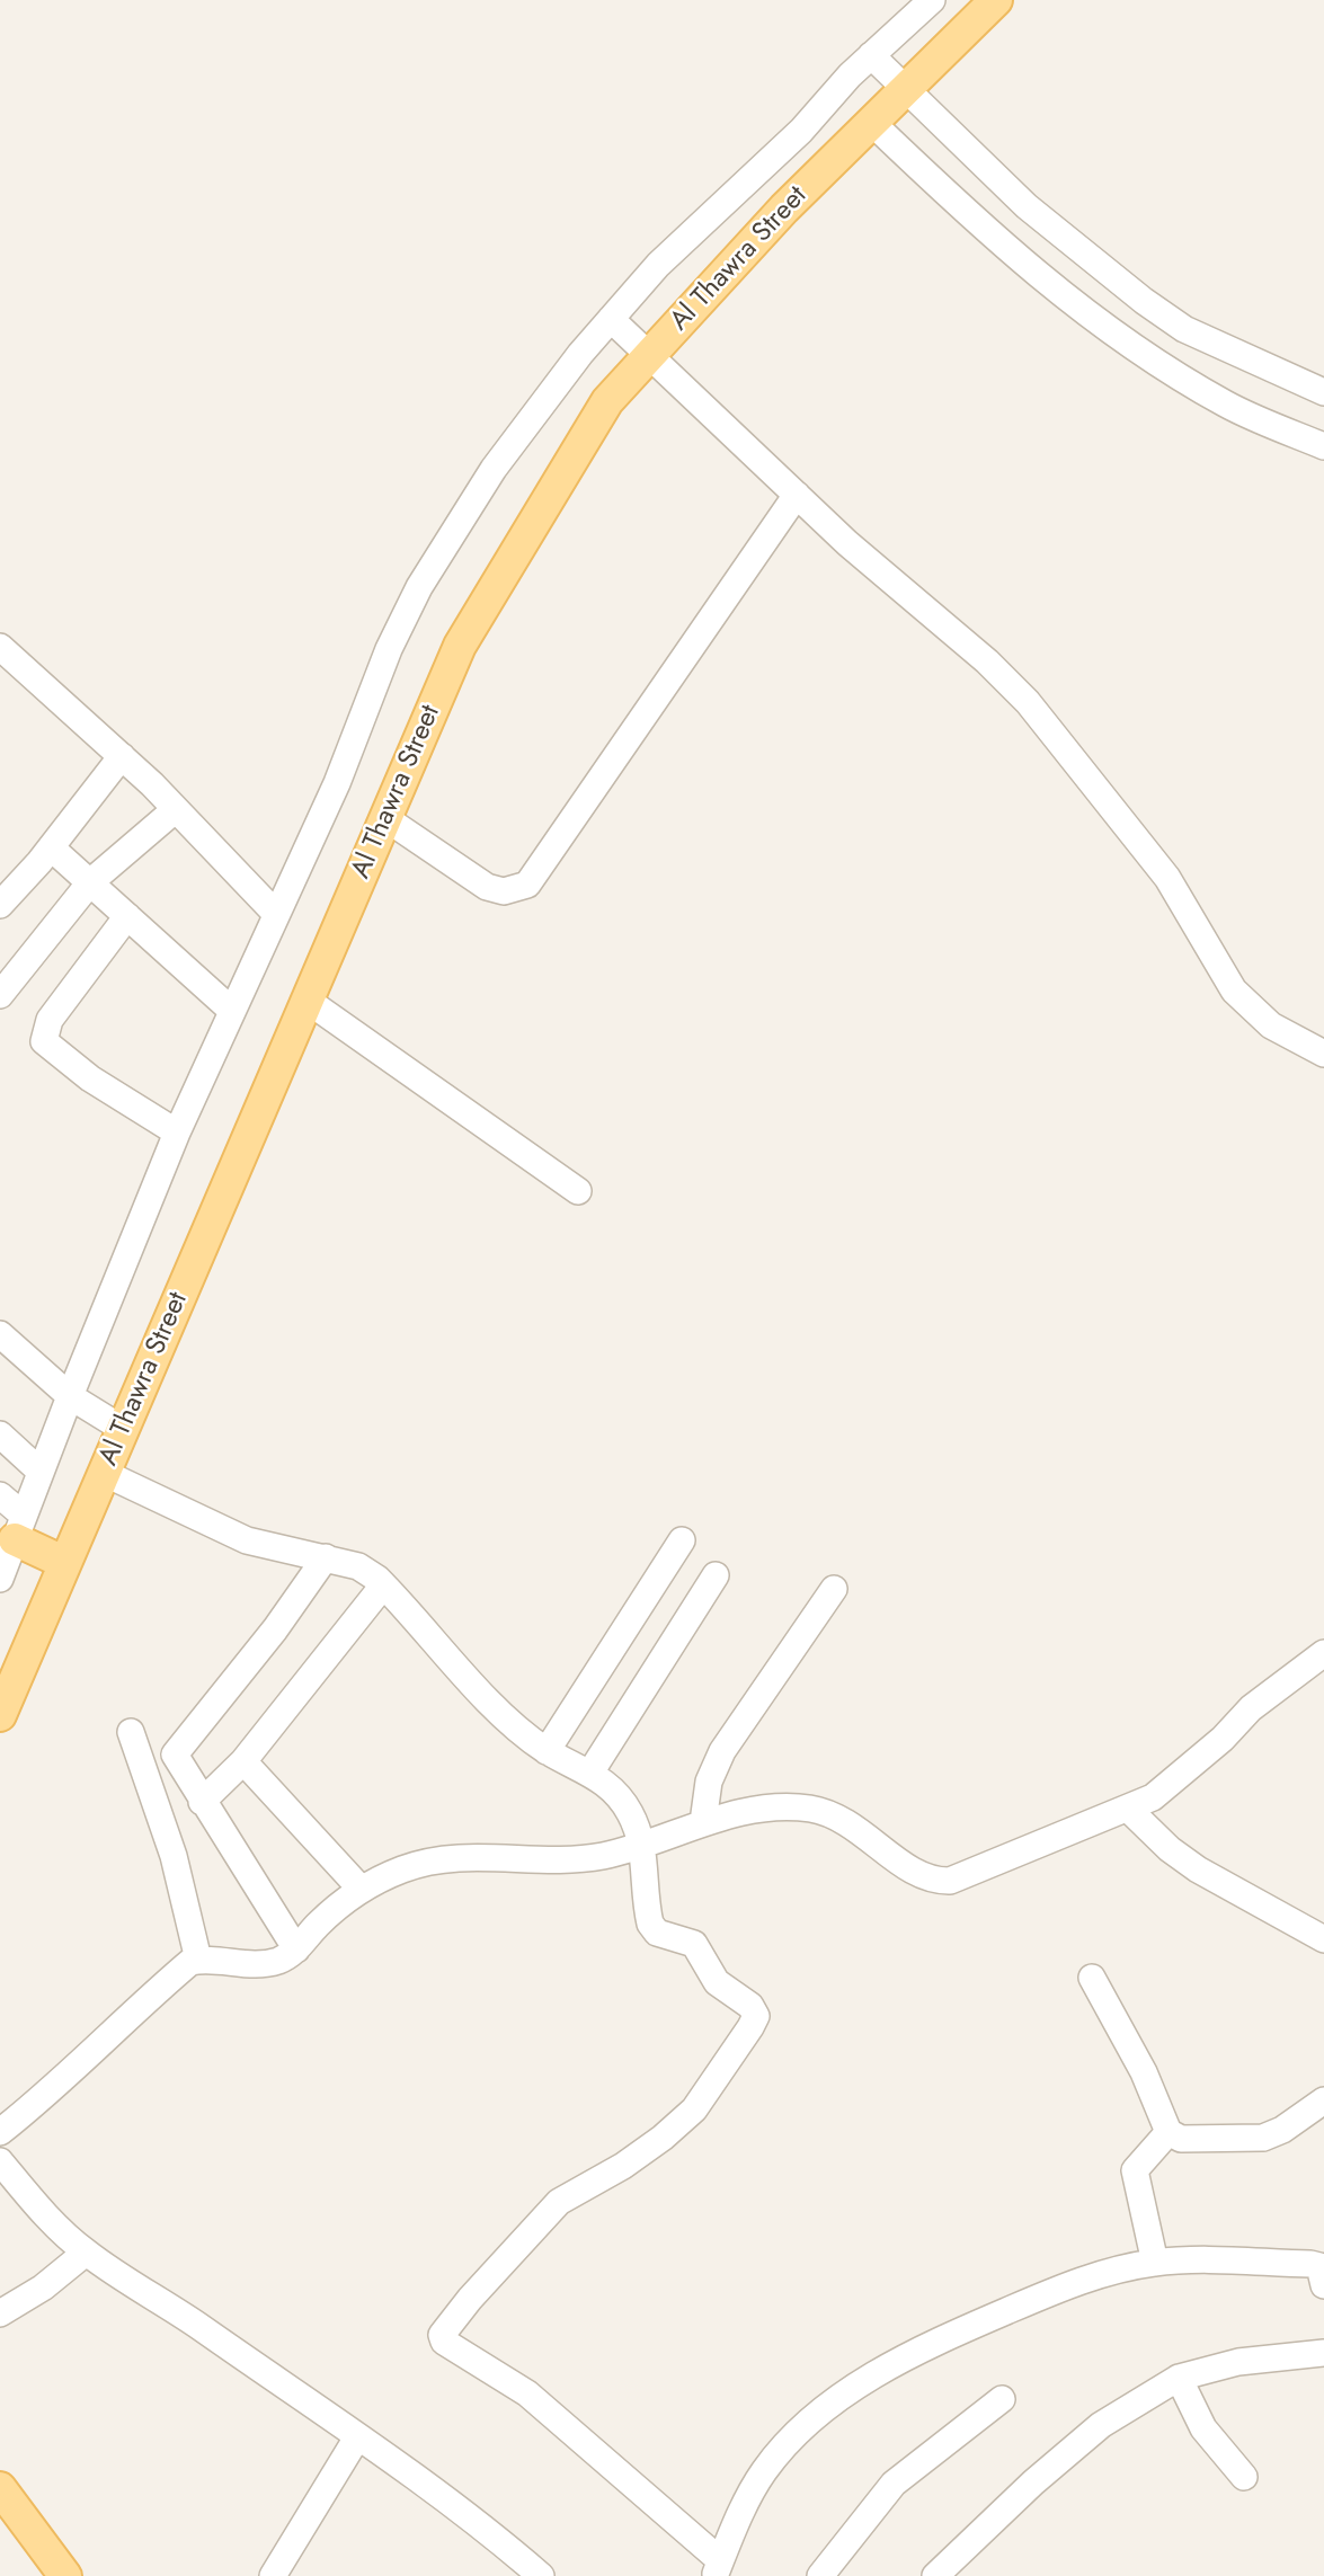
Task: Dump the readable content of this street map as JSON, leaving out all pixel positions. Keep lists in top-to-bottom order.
{
  "streets": {
    "main road": ["Al Thawra Street"]
  }
}
